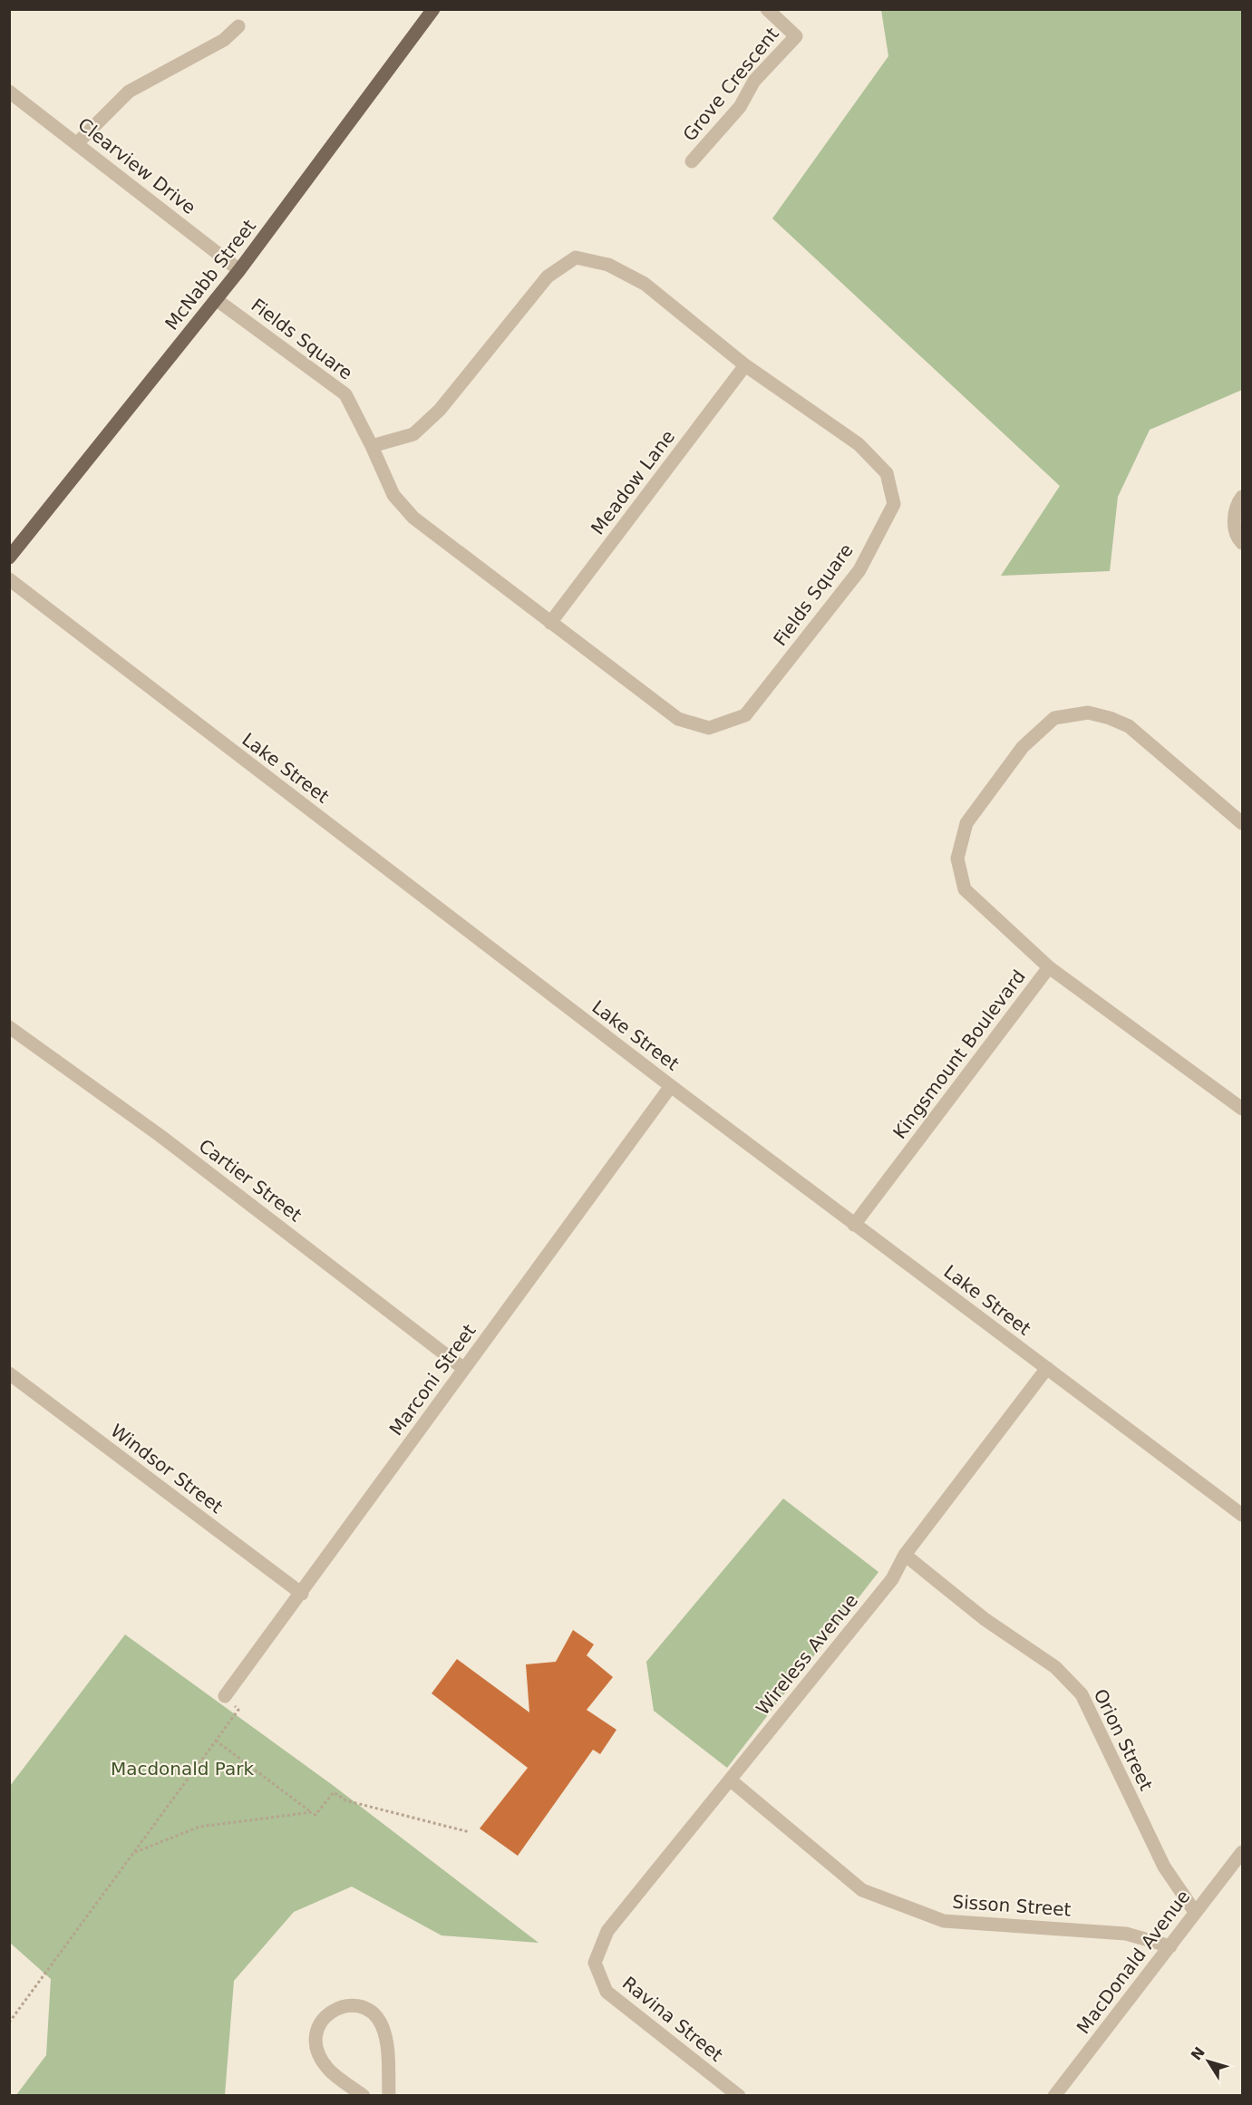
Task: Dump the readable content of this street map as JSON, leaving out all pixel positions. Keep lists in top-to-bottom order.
{
  "streets": {
    "main road": ["McNabb Street"],
    "street": [
      "Grove Crescent",
      "Clearview Drive",
      "Fields Square",
      "Meadow Lane",
      "Lake Street",
      "Kingsmount Boulevard",
      "Cartier Street",
      "Marconi Street",
      "Windsor Street",
      "Wireless Avenue",
      "Orion Street",
      "Sisson Street",
      "MacDonald Avenue",
      "Ravina Street"
    ]
  },
  "crossings": [
    ["Clearview Drive", "McNabb Street"],
    ["McNabb Street", "Fields Square"],
    ["Fields Square", "Meadow Lane"],
    ["Lake Street", "Kingsmount Boulevard"],
    ["Lake Street", "Marconi Street"],
    ["Lake Street", "Wireless Avenue"],
    ["Cartier Street", "Marconi Street"],
    ["Marconi Street", "Windsor Street"],
    ["Wireless Avenue", "Orion Street"],
    ["Wireless Avenue", "Sisson Street"],
    ["Wireless Avenue", "Ravina Street"],
    ["Orion Street", "MacDonald Avenue"],
    ["Sisson Street", "MacDonald Avenue"]
  ],
  "parks": ["Macdonald Park"],
  "north": "top left"
}
